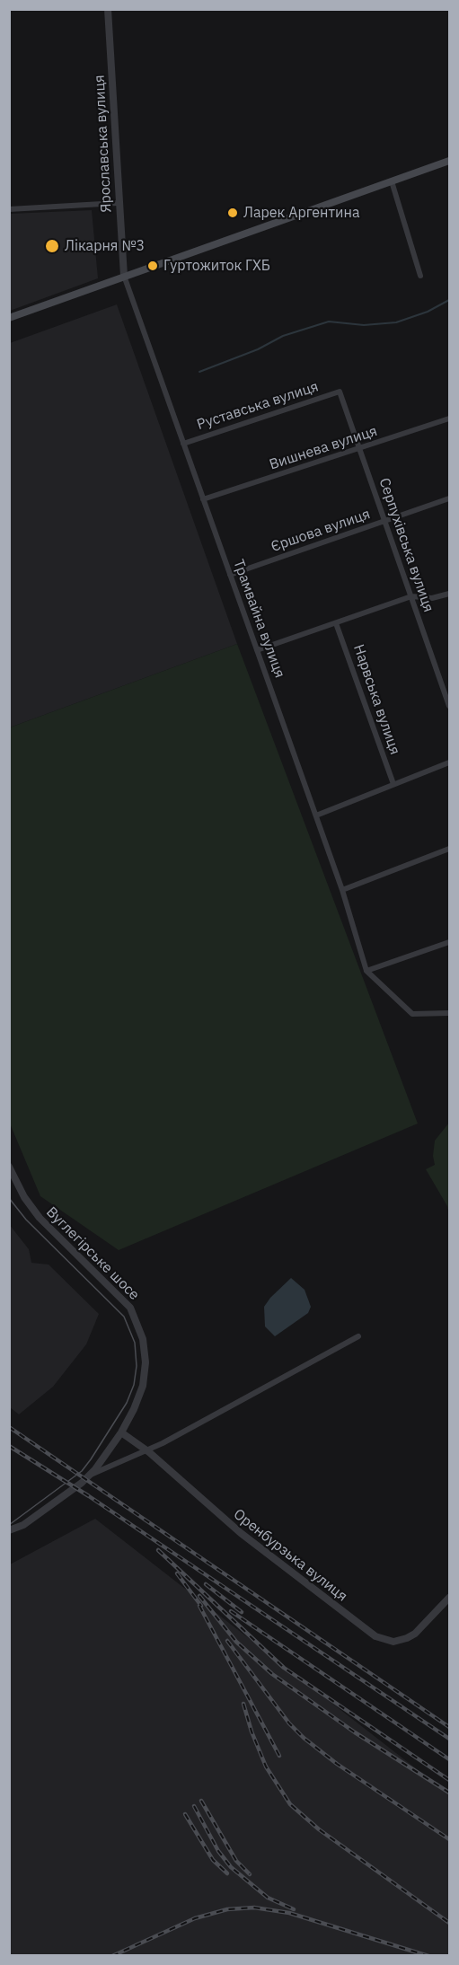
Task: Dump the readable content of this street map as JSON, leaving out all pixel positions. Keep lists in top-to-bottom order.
{
  "streets": {
    "street": [
      "Ярославська вулиця",
      "Руставська вулиця",
      "Вишнева вулиця",
      "Єршова вулиця",
      "Серпухівська вулиця",
      "Трамвайна вулиця",
      "Нарвська вулиця",
      "Вуглегірське шосе",
      "Оренбурзька вулиця"
    ]
  },
  "crossings": [
    ["Ярославська вулиця", "Трамвайна вулиця"],
    ["Руставська вулиця", "Серпухівська вулиця"],
    ["Руставська вулиця", "Трамвайна вулиця"],
    ["Вишнева вулиця", "Серпухівська вулиця"],
    ["Вишнева вулиця", "Трамвайна вулиця"],
    ["Єршова вулиця", "Серпухівська вулиця"],
    ["Єршова вулиця", "Трамвайна вулиця"],
    ["Вуглегірське шосе", "Оренбурзька вулиця"]
  ],
  "places": ["Ларек Аргентина", "Лікарня №3", "Гуртожиток ГХБ"]
}
